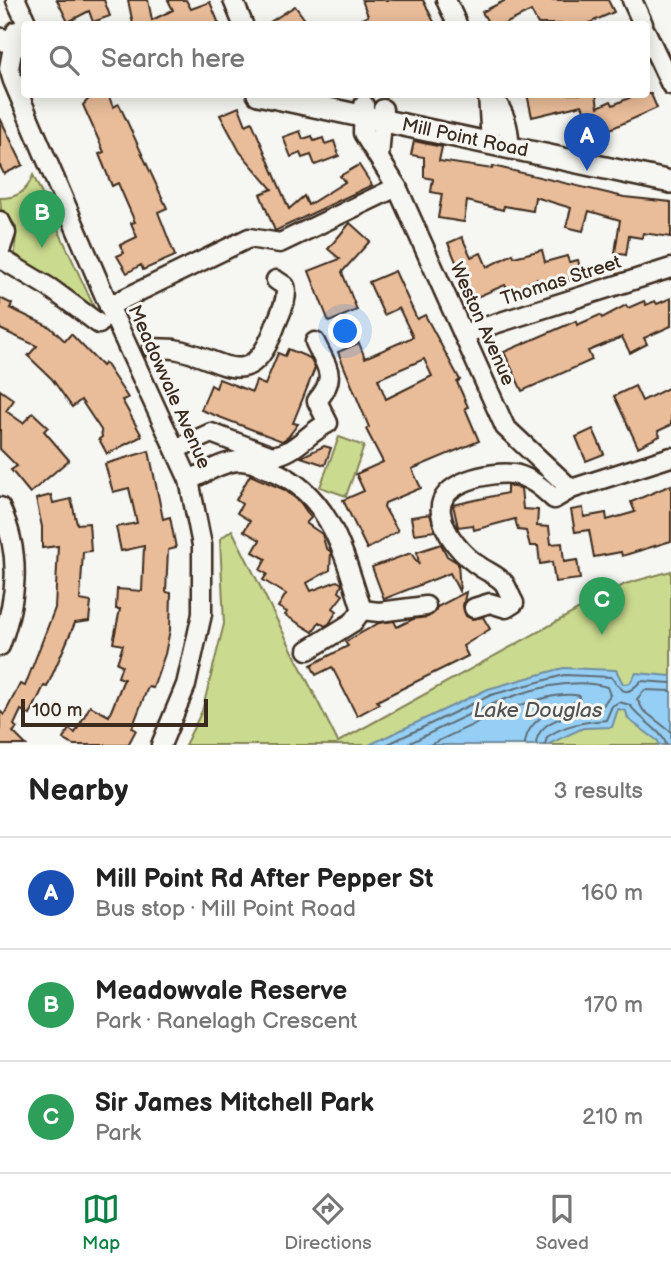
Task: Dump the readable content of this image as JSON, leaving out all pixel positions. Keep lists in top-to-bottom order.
{
  "streets": {
    "main road": ["Mill Point Road"],
    "street": ["Thomas Street", "Weston Avenue", "Meadowvale Avenue"]
  },
  "crossings": [
    ["Mill Point Road", "Weston Avenue"],
    ["Thomas Street", "Weston Avenue"]
  ],
  "water": ["Lake Douglas"],
  "scale_bar": "100 m",
  "page": {
    "search": "Search here",
    "pins": ["A", "B", "C"],
    "scale": "100 m",
    "heading": ["Nearby", "3 results"],
    "list": [
      {
        "mark": "A",
        "name": "Mill Point Rd After Pepper St",
        "note": "Bus stop · Mill Point Road",
        "value": "160 m"
      },
      {
        "mark": "B",
        "name": "Meadowvale Reserve",
        "note": "Park · Ranelagh Crescent",
        "value": "170 m"
      },
      {
        "mark": "C",
        "name": "Sir James Mitchell Park",
        "note": "Park",
        "value": "210 m"
      }
    ],
    "nav": ["Map", "Directions", "Saved"]
  }
}
